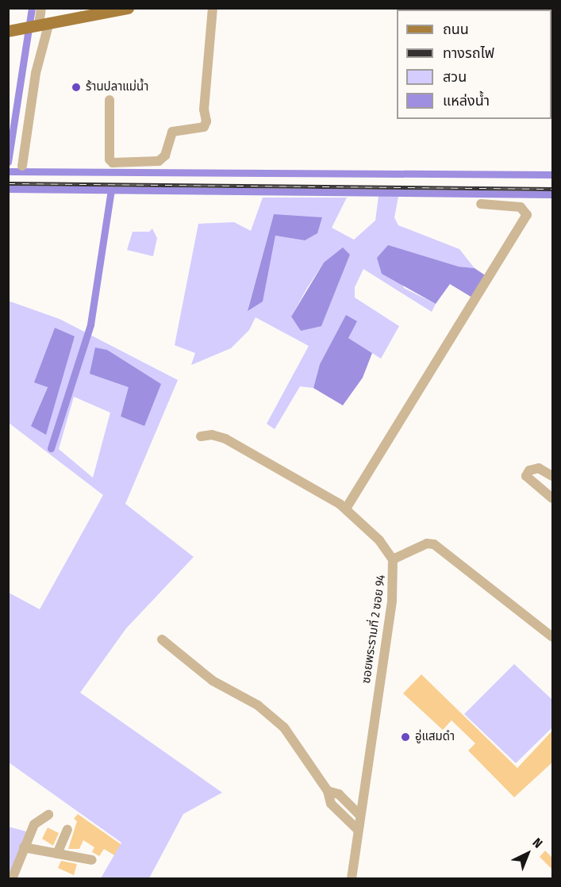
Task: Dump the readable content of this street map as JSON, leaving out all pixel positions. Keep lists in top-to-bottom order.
{
  "streets": {
    "street": ["ซอยพระรามที่ 2 ซอย 94"]
  },
  "places": ["ร้านปลาแม่น้ำ", "อู่แสมดำ"],
  "legend": [
    "ถนน",
    "ทางรถไฟ",
    "สวน",
    "แหล่งน้ำ"
  ],
  "north": "top right"
}
